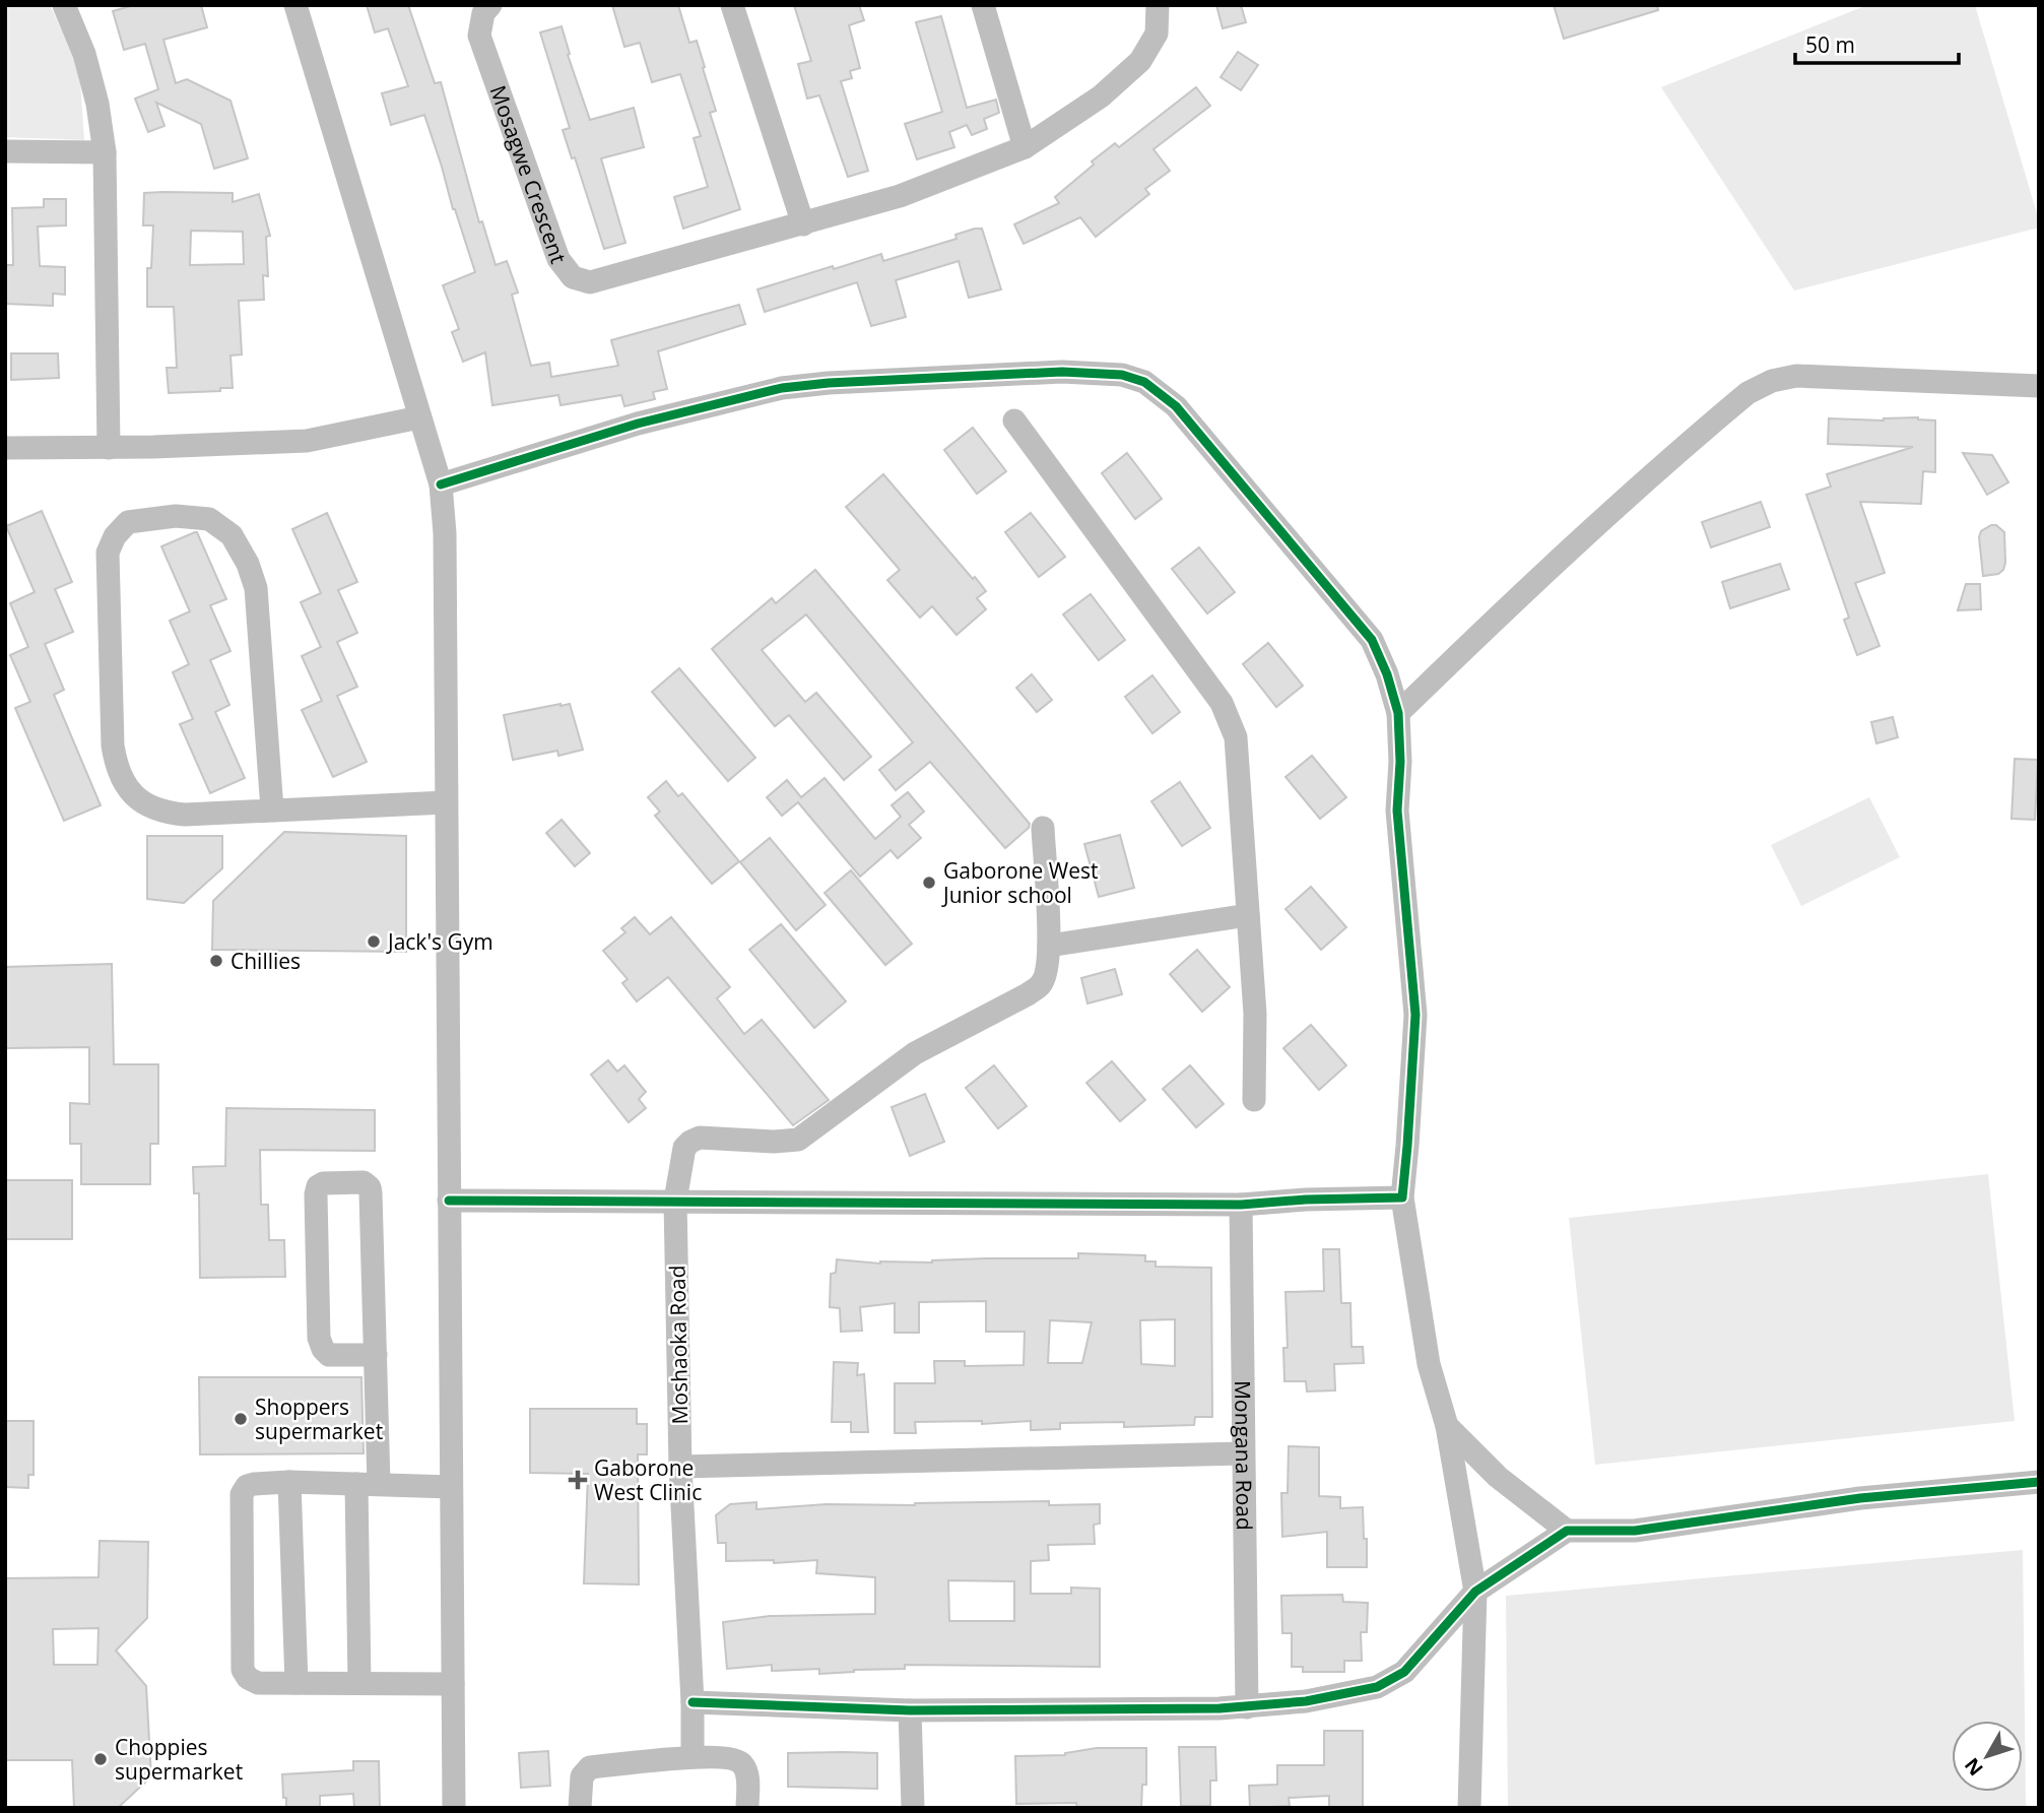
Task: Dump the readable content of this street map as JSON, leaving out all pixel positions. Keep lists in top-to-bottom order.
{
  "streets": {
    "street": ["Mosagwe Crescent", "Moshaoka Road", "Mongana Road"]
  },
  "places": {
    "other": [
      "Gaborone West Junior school",
      "Jack's Gym",
      "Chillies",
      "Shoppers supermarket",
      "Choppies supermarket"
    ],
    "health": ["Gaborone West Clinic"]
  },
  "scale_bar": "50 m",
  "north": "bottom left"
}
